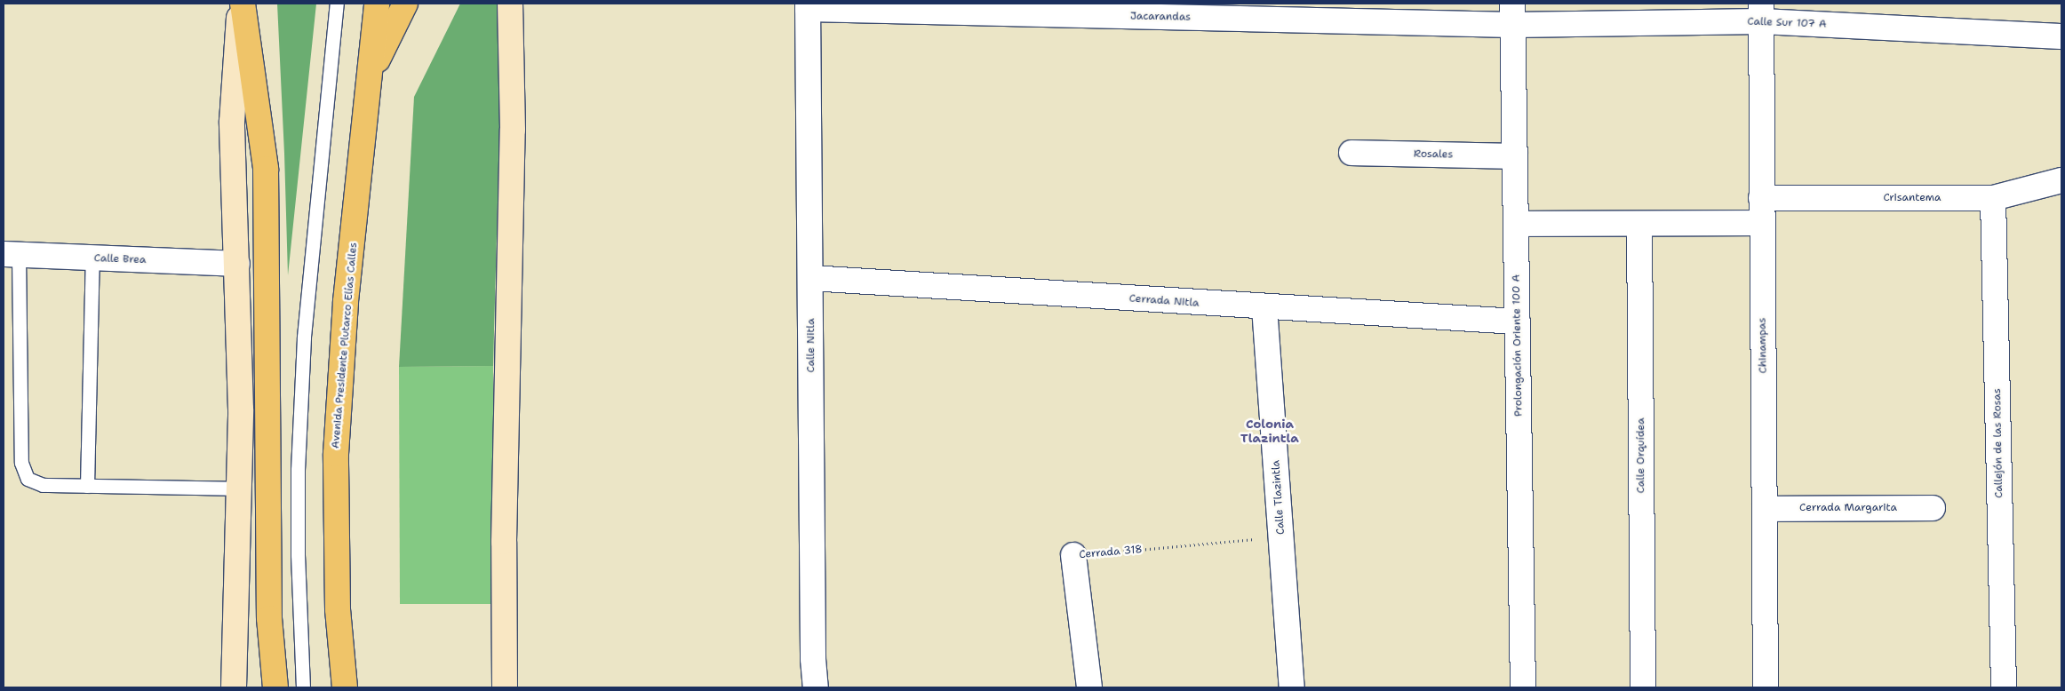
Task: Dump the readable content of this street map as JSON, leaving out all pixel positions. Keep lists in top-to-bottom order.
{
  "streets": {
    "main road": ["Avenida Presidente Plutarco Elías Calles"],
    "street": [
      "Jacarandas",
      "Calle Sur 107 A",
      "Rosales",
      "Crisantema",
      "Calle Brea",
      "Cerrada Nitla",
      "Calle Nitla",
      "Prolongación Oriente 100 A",
      "Chinampas",
      "Callejón de las Rosas",
      "Calle Orquídea",
      "Calle Tlazintla",
      "Cerrada Margarita",
      "Cerrada 318"
    ]
  },
  "crossings": [
    ["Jacarandas", "Calle Sur 107 A"],
    ["Jacarandas", "Calle Nitla"],
    ["Jacarandas", "Prolongación Oriente 100 A"],
    ["Calle Sur 107 A", "Prolongación Oriente 100 A"],
    ["Calle Sur 107 A", "Chinampas"],
    ["Rosales", "Prolongación Oriente 100 A"],
    ["Crisantema", "Chinampas"],
    ["Crisantema", "Callejón de las Rosas"],
    ["Cerrada Nitla", "Calle Nitla"],
    ["Cerrada Nitla", "Prolongación Oriente 100 A"],
    ["Cerrada Nitla", "Calle Tlazintla"],
    ["Chinampas", "Cerrada Margarita"],
    ["Calle Tlazintla", "Cerrada 318"]
  ],
  "districts": ["Colonia Tlazintla"]
}
